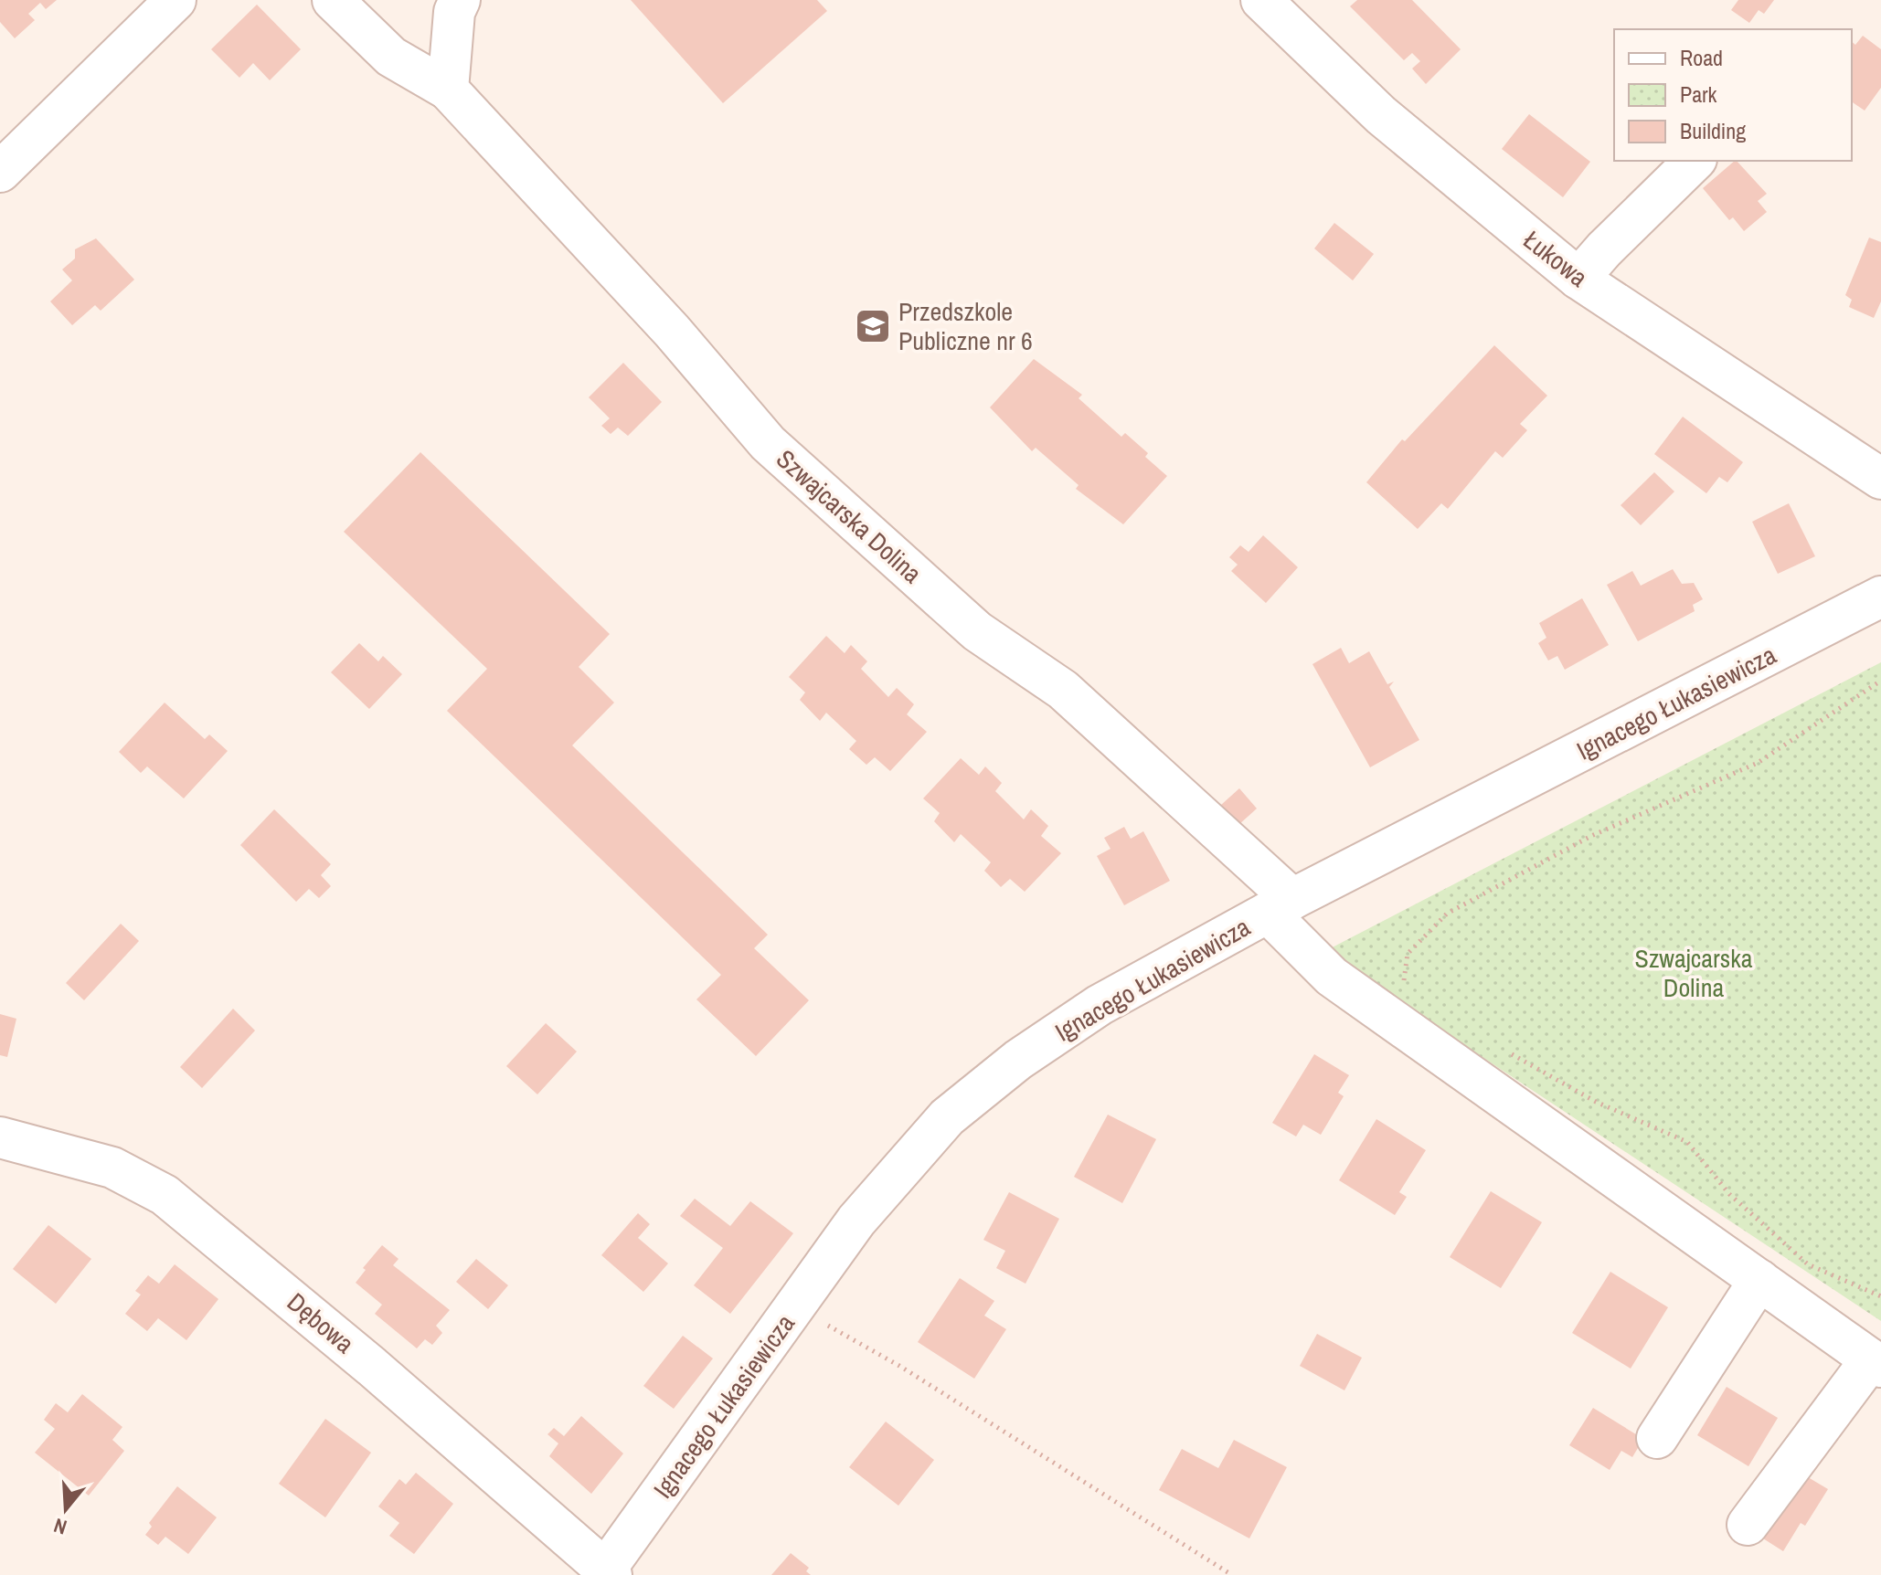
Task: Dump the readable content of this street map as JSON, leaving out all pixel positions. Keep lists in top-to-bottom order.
{
  "streets": {
    "street": [
      "Łukowa",
      "Szwajcarska Dolina",
      "Ignacego Łukasiewicza",
      "Dębowa"
    ]
  },
  "crossings": [
    ["Szwajcarska Dolina", "Ignacego Łukasiewicza"],
    ["Ignacego Łukasiewicza", "Dębowa"]
  ],
  "parks": ["Szwajcarska Dolina"],
  "places": {
    "school or university": ["Przedszkole Publiczne nr 6"]
  },
  "legend": ["Road", "Park", "Building"],
  "north": "bottom"
}
